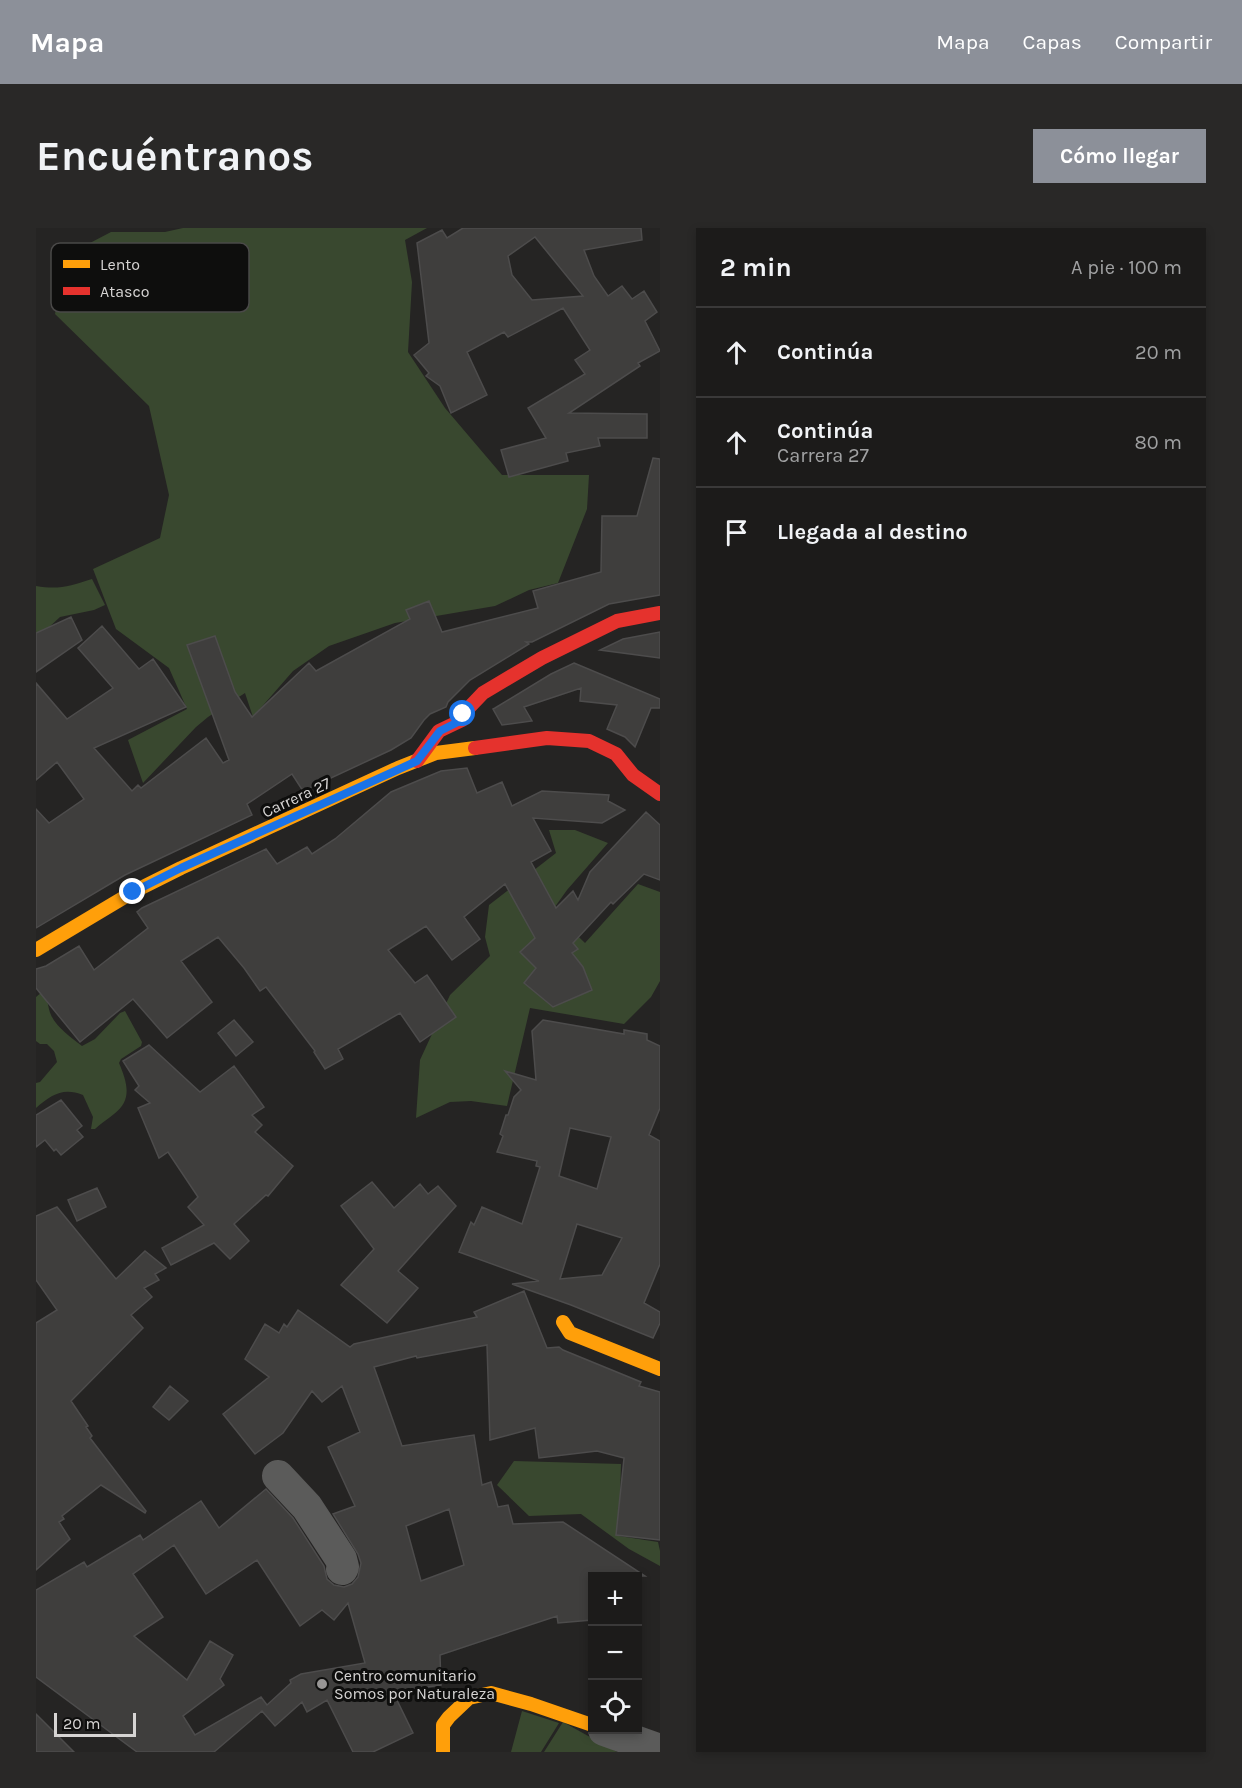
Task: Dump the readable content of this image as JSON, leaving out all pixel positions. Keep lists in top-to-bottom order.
{
  "streets": {
    "street": ["Carrera 27"]
  },
  "places": ["Centro comunitario Somos por Naturaleza"],
  "legend": ["Lento", "Atasco"],
  "scale_bar": "20 m",
  "page": {
    "header": "Mapa",
    "nav": ["Mapa", "Capas", "Compartir"],
    "buttons": "Cómo llegar",
    "title": "Encuéntranos",
    "heading": ["2 min", "A pie · 100 m"],
    "list": [
      ["Continúa", "20 m"],
      ["Continúa", "Carrera 27", "80 m"],
      "Llegada al destino"
    ],
    "map_buttons": ["+", "−"],
    "scale": "20 m"
  }
}
